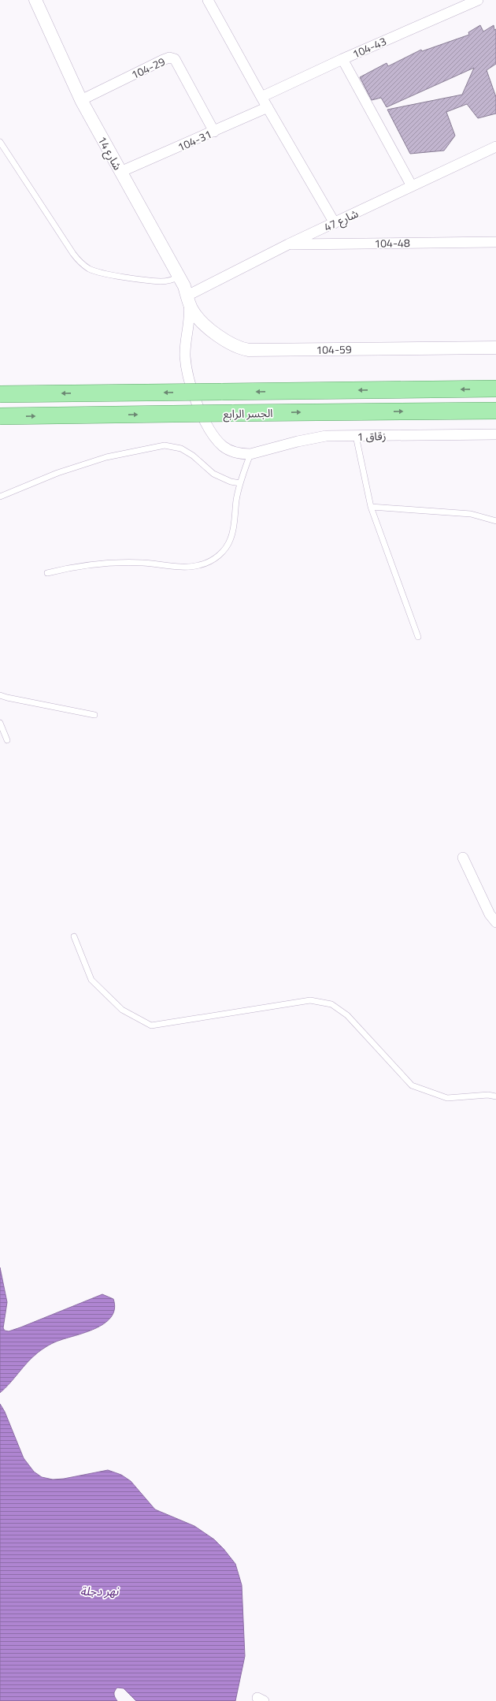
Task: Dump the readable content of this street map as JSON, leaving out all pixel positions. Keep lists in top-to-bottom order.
{
  "streets": {
    "main road": ["الجسر الرابع"],
    "street": [
      "104-43",
      "104-29",
      "104-31",
      "شارع 14",
      "شارع 47",
      "104-48",
      "104-59",
      "زقاق 1"
    ]
  },
  "crossings": [
    ["104-29", "104-31"],
    ["104-29", "شارع 14"],
    ["104-31", "شارع 14"],
    ["شارع 14", "شارع 47"],
    ["شارع 14", "104-59"],
    ["شارع 47", "104-48"],
    ["شارع 47", "104-59"]
  ],
  "water": ["نهر دجلة"]
}
